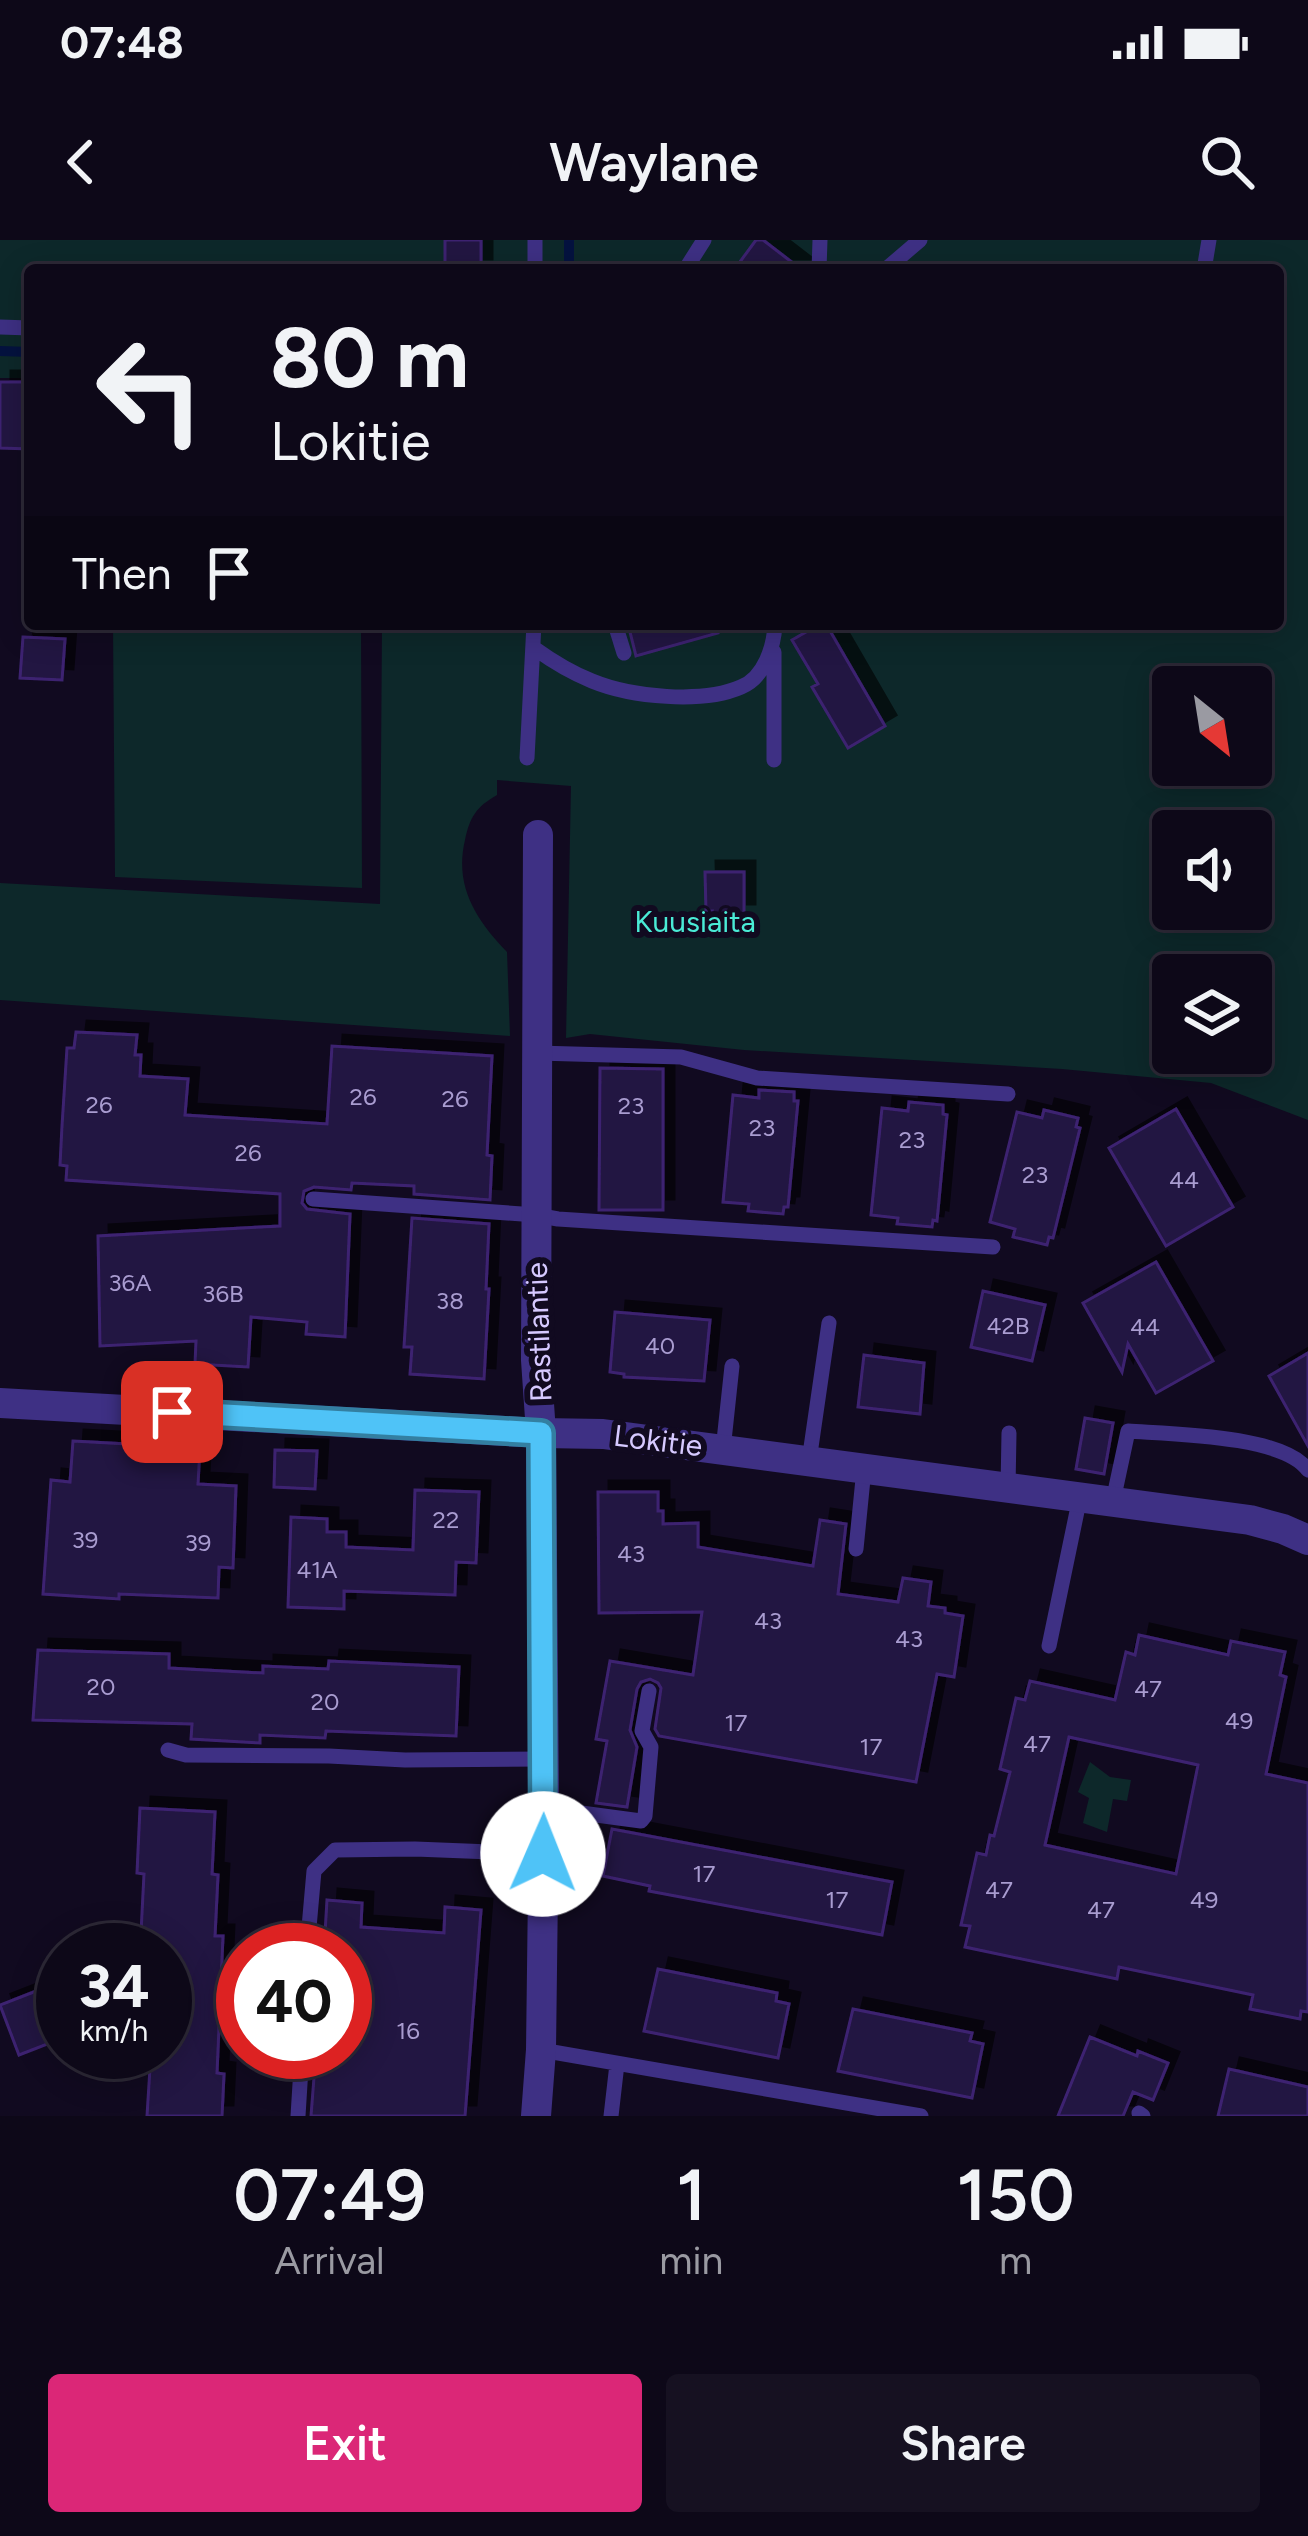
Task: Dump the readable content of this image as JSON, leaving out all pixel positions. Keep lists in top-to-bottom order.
{
  "streets": {
    "street": ["Rastilantie", "Lokitie"]
  },
  "crossings": [
    ["Rastilantie", "Lokitie"]
  ],
  "parks": ["Kuusiaita"],
  "house_numbers": [
    "26",
    "26",
    "26",
    "23",
    "23",
    "23",
    "26",
    "23",
    "44",
    "36A",
    "36B",
    "38",
    "42B",
    "44",
    "40",
    "22",
    "39",
    "39",
    "43",
    "41A",
    "43",
    "43",
    "20",
    "47",
    "20",
    "49",
    "17",
    "47",
    "17",
    "17",
    "47",
    "17",
    "49",
    "47",
    "16"
  ],
  "north": "bottom right",
  "page": {
    "status": "07:48",
    "header": "Waylane",
    "turn": ["80 m", "Lokitie"],
    "then": "Then",
    "speed": "34 km/h",
    "limit": "40",
    "eta": [
      "07:49",
      "Arrival",
      "1",
      "min",
      "150",
      "m"
    ],
    "buttons": ["Exit", "Share"]
  }
}
